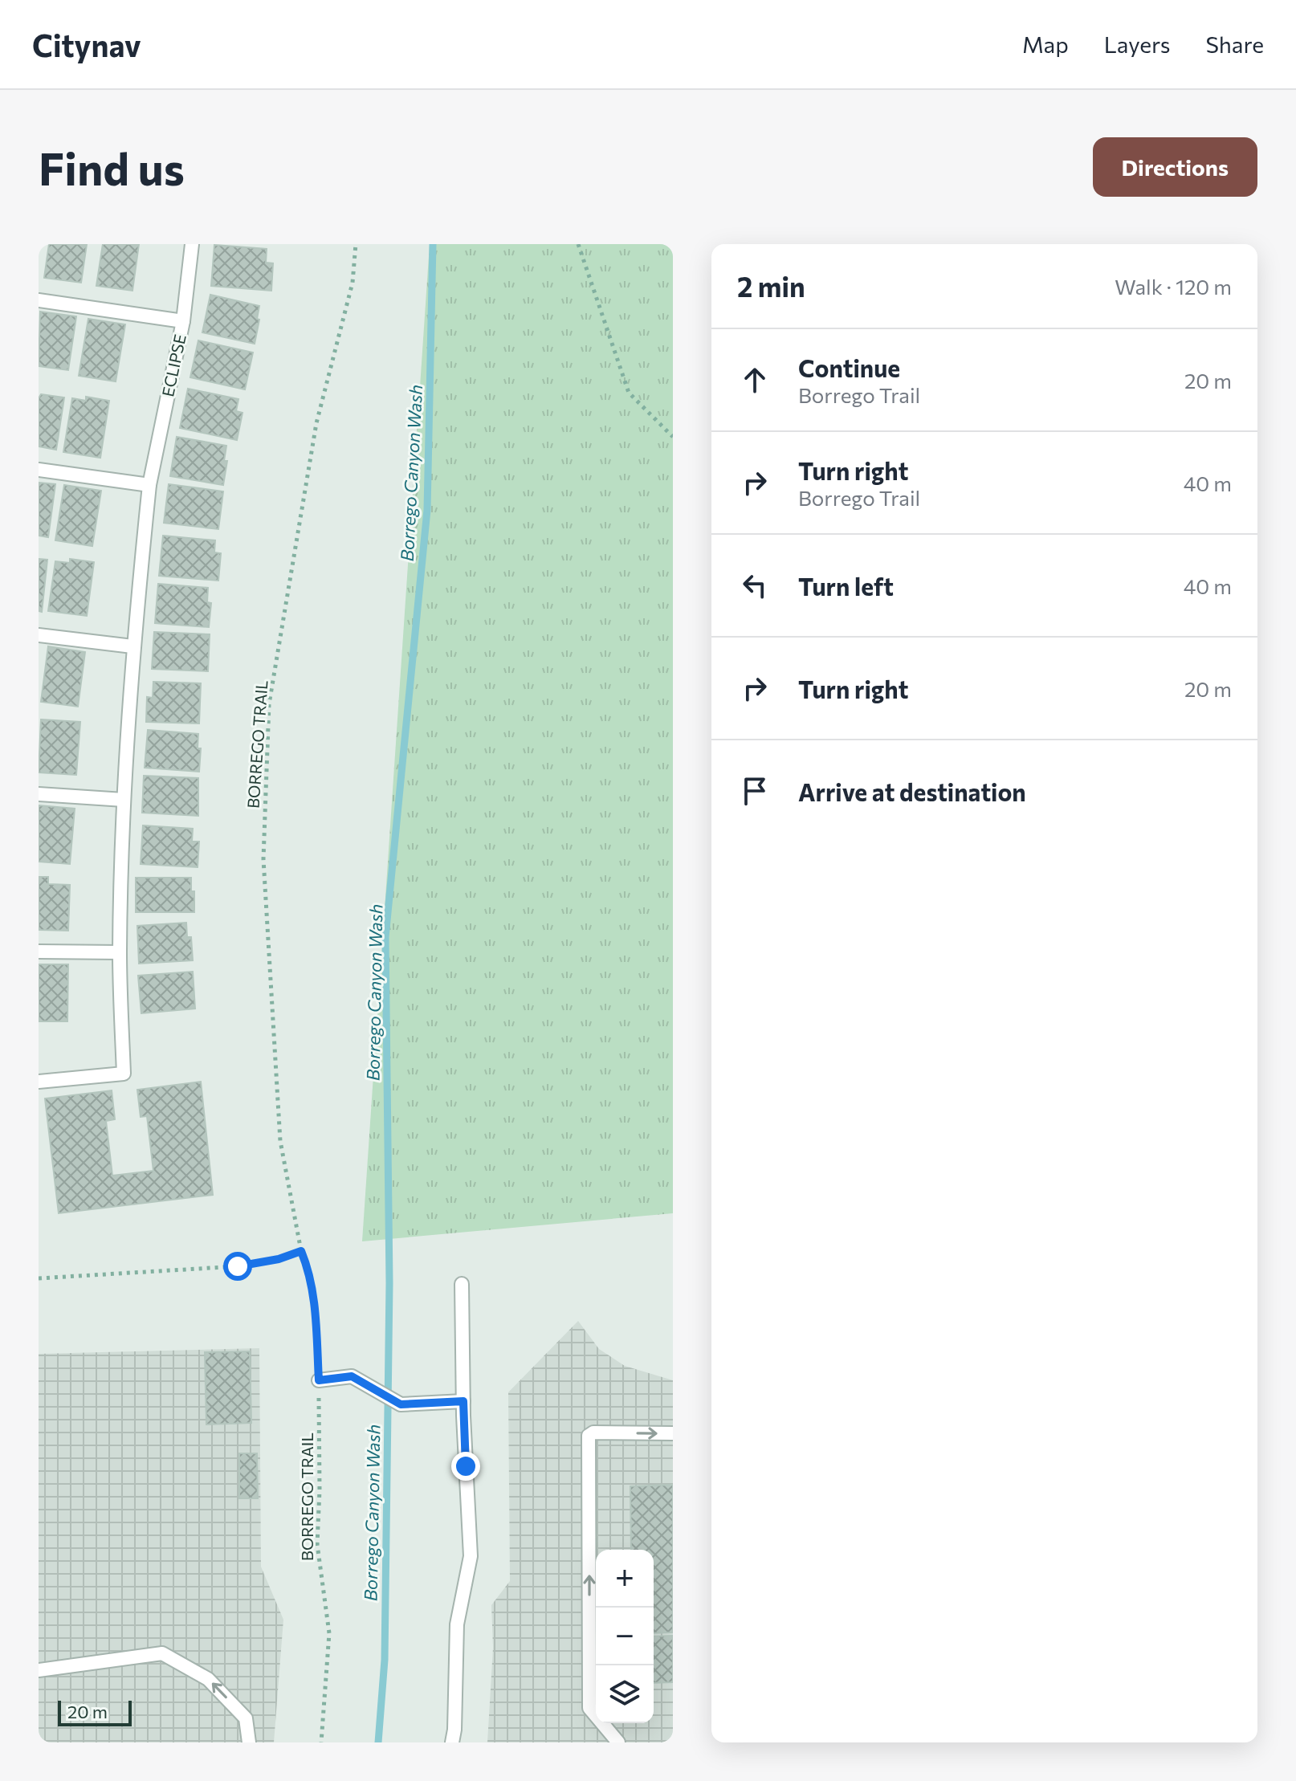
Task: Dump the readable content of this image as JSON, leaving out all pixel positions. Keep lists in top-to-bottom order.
{
  "streets": {
    "lane": ["ECLIPSE"],
    "path": ["BORREGO TRAIL"]
  },
  "water": ["Borrego Canyon Wash"],
  "scale_bar": "20 m",
  "page": {
    "header": "Citynav",
    "nav": ["Map", "Layers", "Share"],
    "buttons": "Directions",
    "title": "Find us",
    "heading": ["2 min", "Walk · 120 m"],
    "list": [
      ["Continue", "Borrego Trail", "20 m"],
      ["Turn right", "Borrego Trail", "40 m"],
      ["Turn left", "40 m"],
      ["Turn right", "20 m"],
      "Arrive at destination"
    ],
    "map_buttons": ["+", "−"],
    "scale": "20 m"
  }
}
